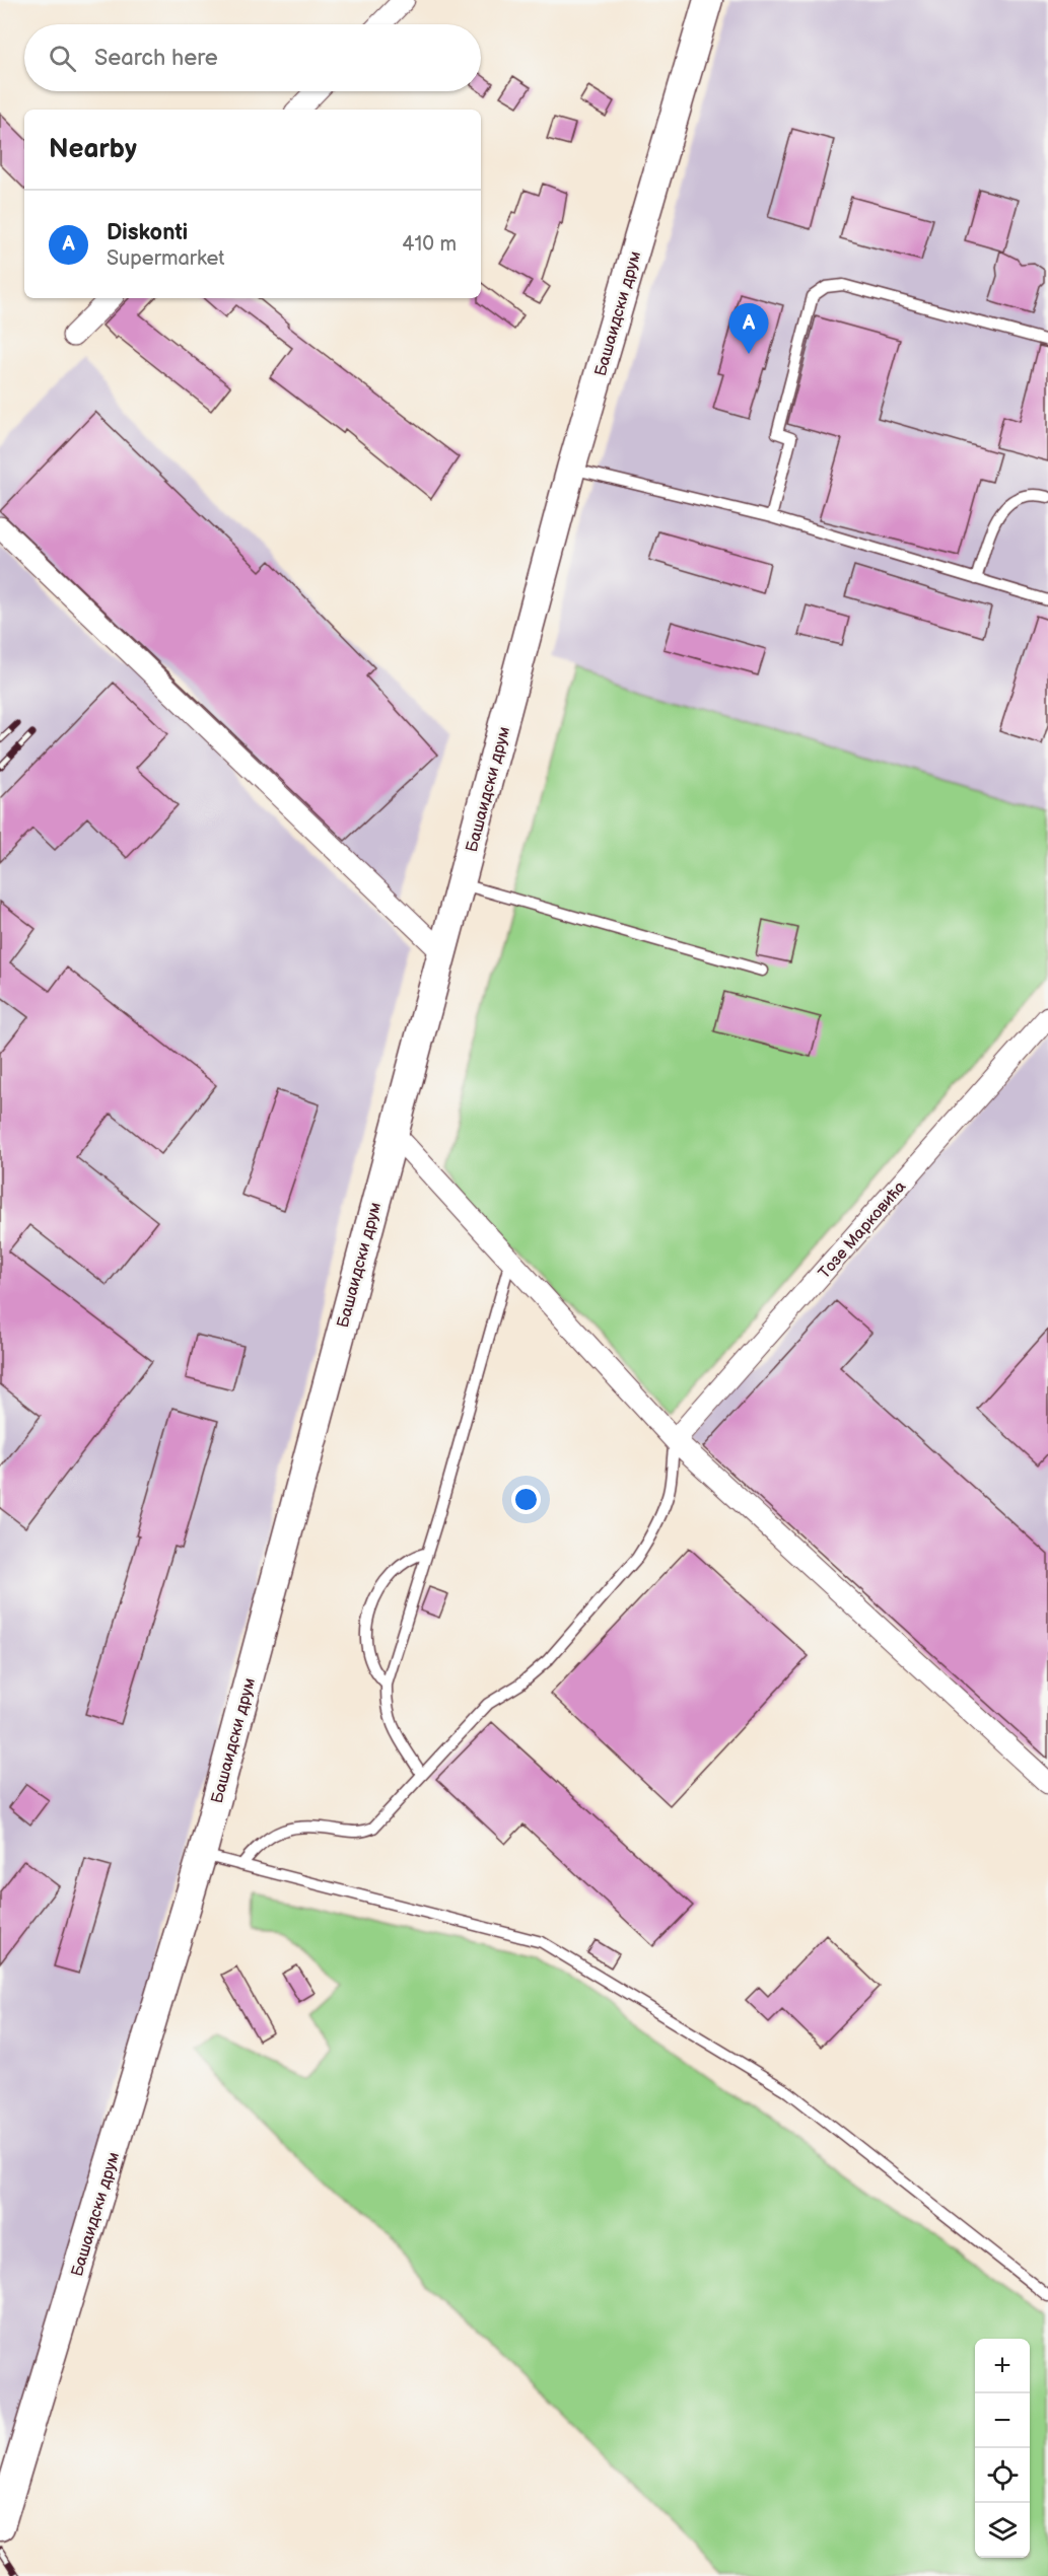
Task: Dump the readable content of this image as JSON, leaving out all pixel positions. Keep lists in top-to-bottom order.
{
  "streets": {
    "street": ["Башаидски друм", "Тозе Марковића"]
  },
  "page": {
    "search": "Search here",
    "heading": "Nearby",
    "list": [
      {
        "mark": "A",
        "name": "Diskonti",
        "note": "Supermarket",
        "value": "410 m"
      }
    ],
    "pins": "A",
    "map_buttons": ["+", "−"]
  }
}
